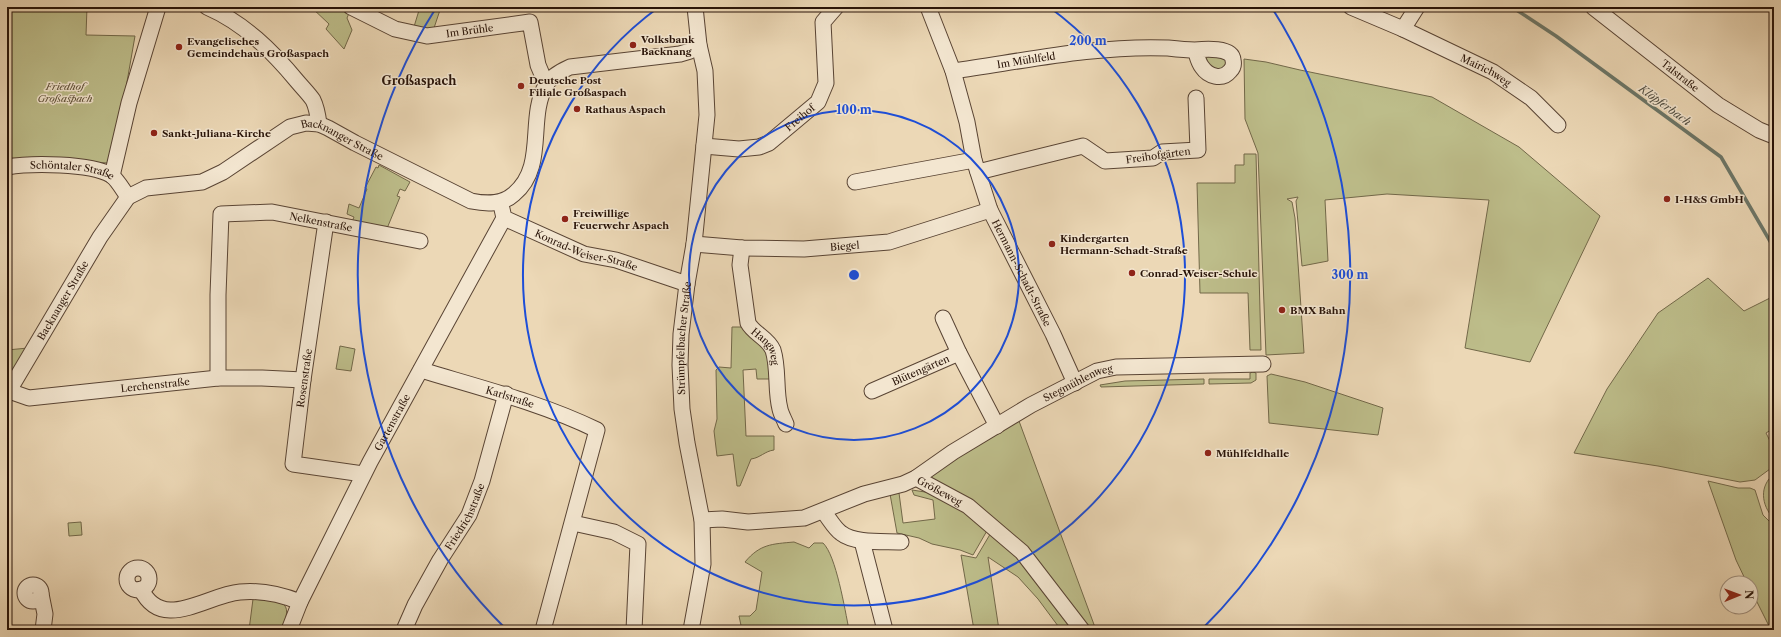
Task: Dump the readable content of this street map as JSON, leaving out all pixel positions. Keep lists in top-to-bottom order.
{
  "streets": {
    "street": [
      "Im Brühle",
      "Im Mühlfeld",
      "Mairichweg",
      "Talstraße",
      "Freihof",
      "Backnanger Straße",
      "Freihofgärten",
      "Schöntaler Straße",
      "Nelkenstraße",
      "Biegel",
      "Konrad-Weiser-Straße",
      "Hermann-Schadt-Straße",
      "Strümpfelbacher Straße",
      "Hangweg",
      "Blütengärten",
      "Rosenstraße",
      "Stegmühlenweg",
      "Lerchenstraße",
      "Karlstraße",
      "Gartenstraße",
      "Größeweg",
      "Friedrichstraße"
    ]
  },
  "crossings": [
    ["Im Brühle", "Backnanger Straße"],
    ["Im Mühlfeld", "Hermann-Schadt-Straße"],
    ["Freihof", "Strümpfelbacher Straße"],
    ["Backnanger Straße", "Schöntaler Straße"],
    ["Backnanger Straße", "Lerchenstraße"],
    ["Freihofgärten", "Hermann-Schadt-Straße"],
    ["Nelkenstraße", "Rosenstraße"],
    ["Nelkenstraße", "Lerchenstraße"],
    ["Biegel", "Hermann-Schadt-Straße"],
    ["Biegel", "Strümpfelbacher Straße"],
    ["Biegel", "Hangweg"],
    ["Konrad-Weiser-Straße", "Strümpfelbacher Straße"],
    ["Konrad-Weiser-Straße", "Gartenstraße"],
    ["Hermann-Schadt-Straße", "Stegmühlenweg"],
    ["Strümpfelbacher Straße", "Größeweg"],
    ["Blütengärten", "Stegmühlenweg"],
    ["Rosenstraße", "Lerchenstraße"],
    ["Rosenstraße", "Gartenstraße"],
    ["Stegmühlenweg", "Größeweg"],
    ["Karlstraße", "Gartenstraße"],
    ["Karlstraße", "Friedrichstraße"]
  ],
  "districts": ["Großaspach"],
  "water": ["Klöpferbach"],
  "parks": ["Friedhof Großaspach"],
  "places": [
    "Volksbank Backnang",
    "Evangelisches Gemeindehaus Großaspach",
    "Deutsche Post Filiale Großaspach",
    "Rathaus Aspach",
    "Sankt-Juliana-Kirche",
    "I-H&S GmbH",
    "Freiwillige Feuerwehr Aspach",
    "Kindergarten Hermann-Schadt-Straße",
    "Conrad-Weiser-Schule",
    "BMX Bahn",
    "Mühlfeldhalle"
  ],
  "north": "right",
  "rings": ["200 m", "100 m", "300 m"]
}
